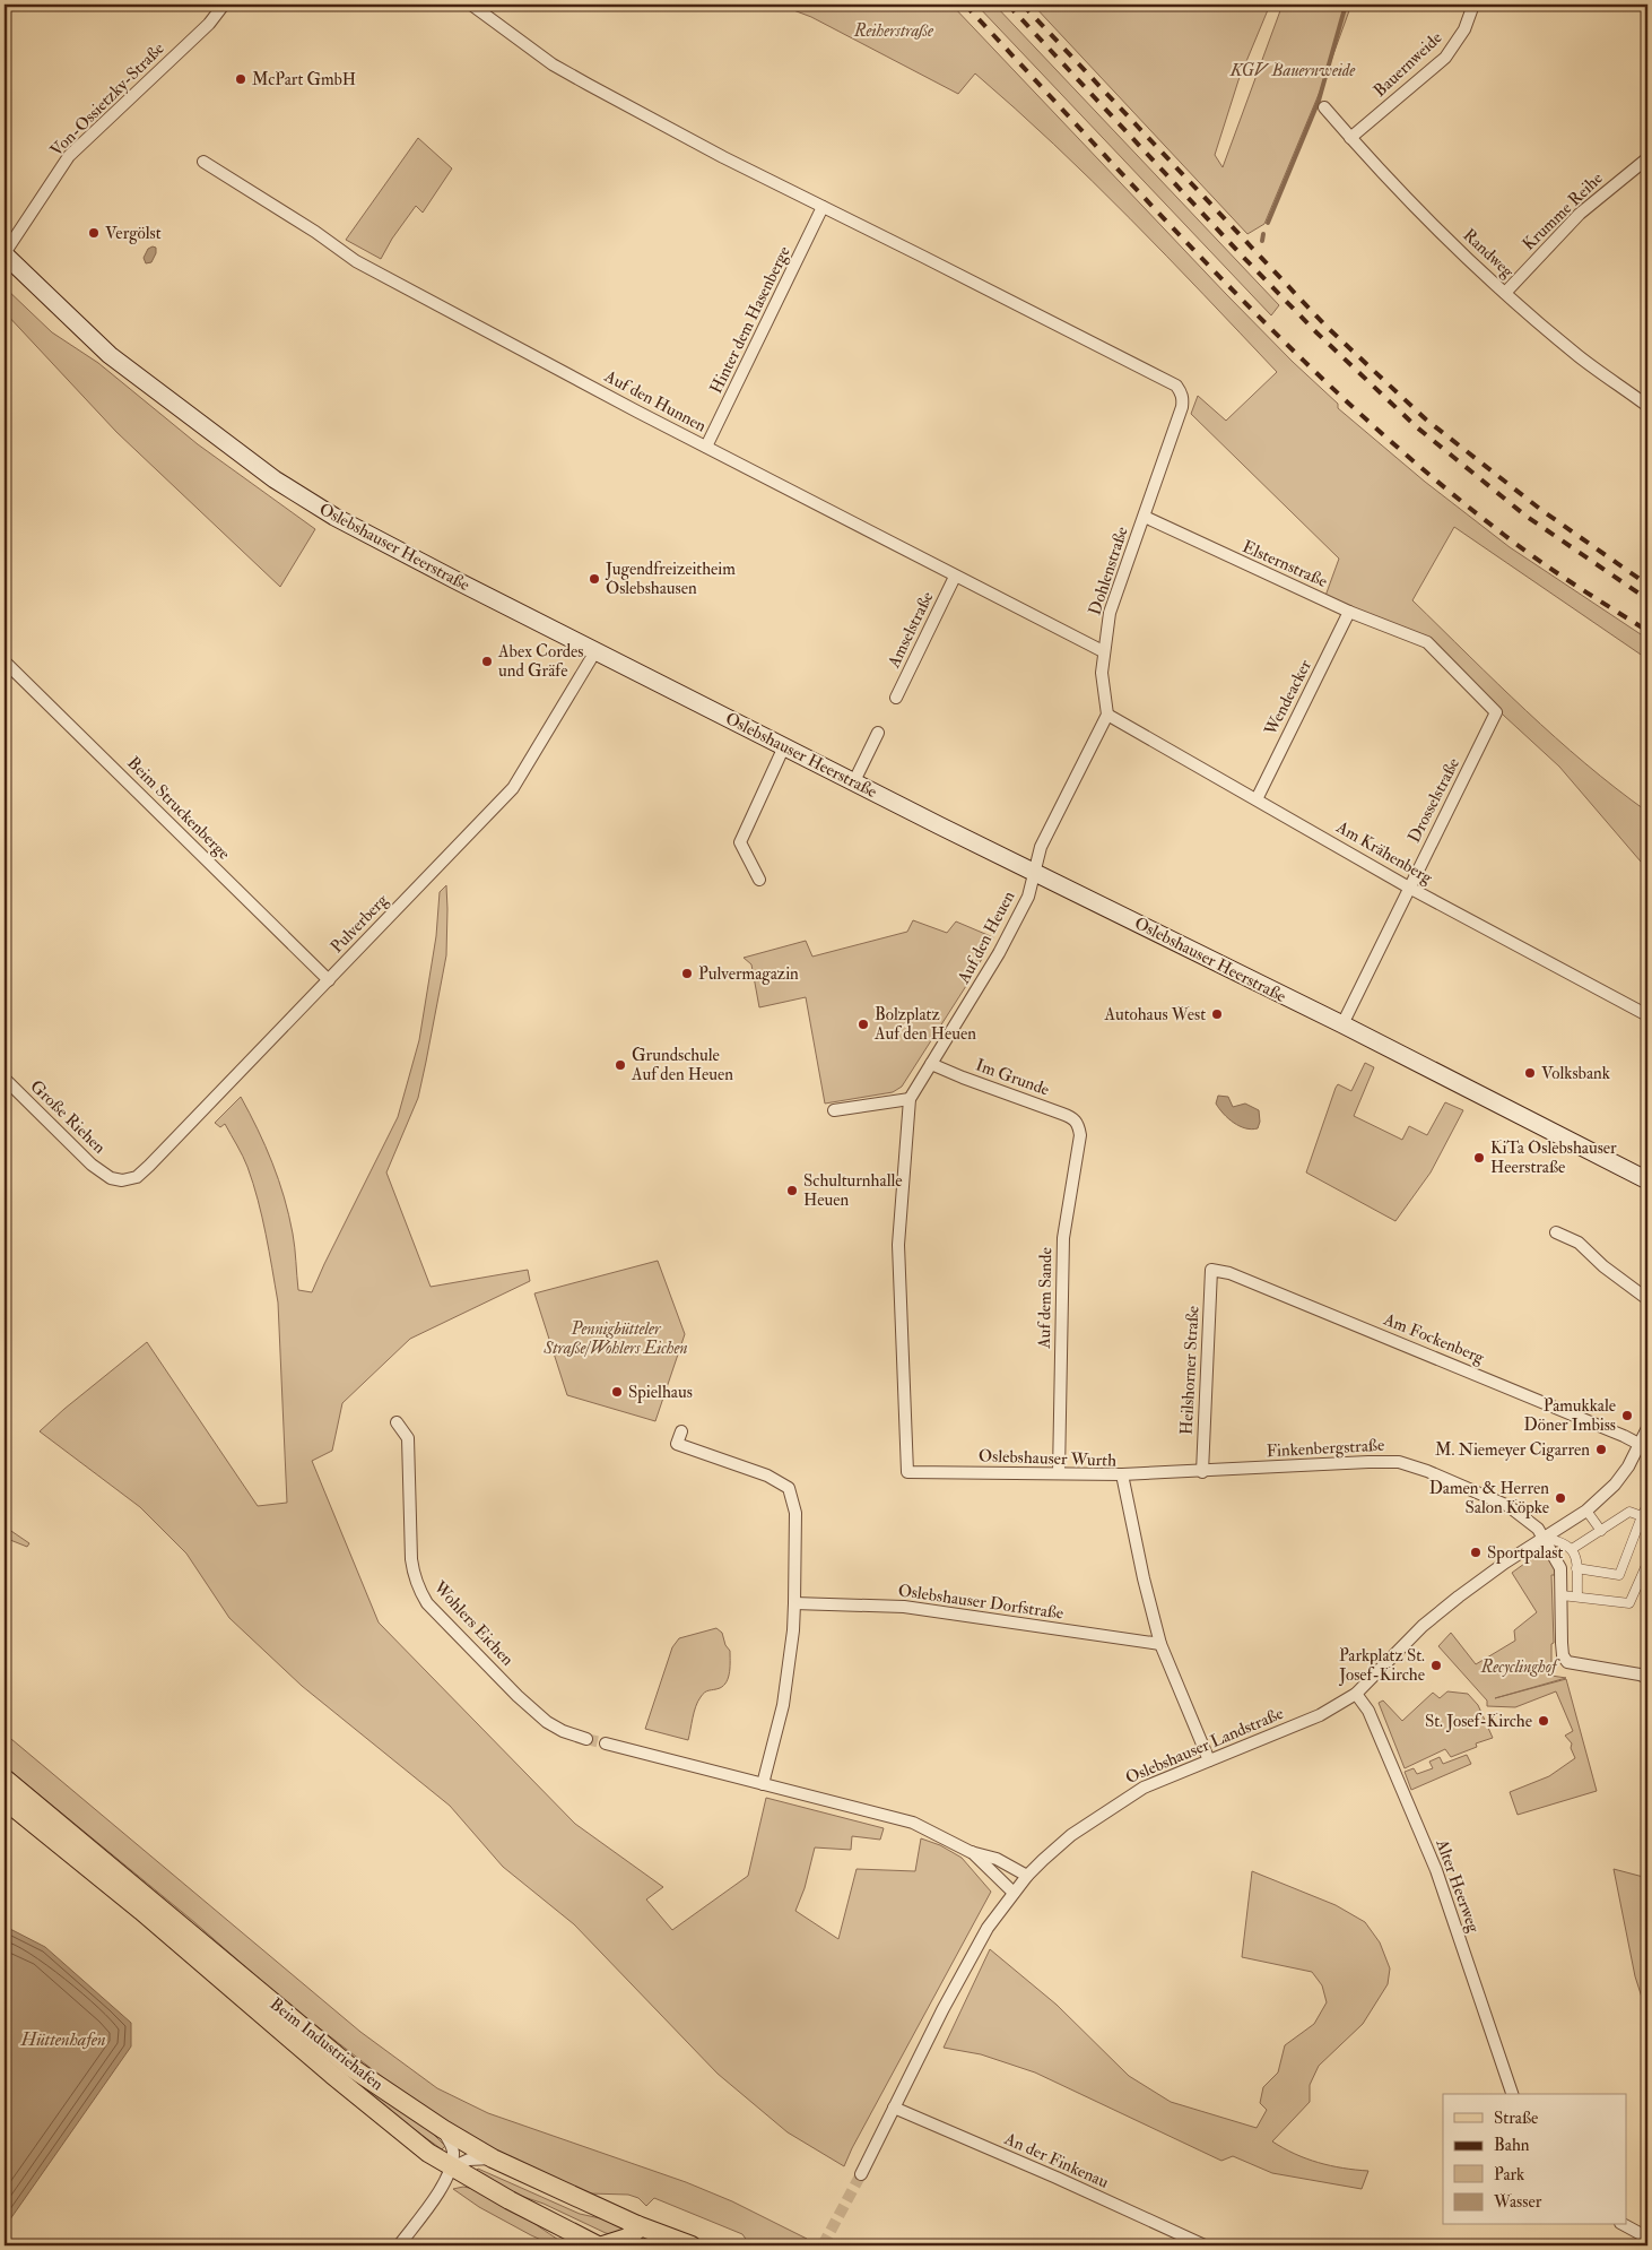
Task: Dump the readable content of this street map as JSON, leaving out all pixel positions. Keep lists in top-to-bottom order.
{
  "streets": {
    "main road": ["Oslebshauser Heerstraße", "Beim Industriehafen"],
    "street": [
      "Bauernweide",
      "Von-Ossietzky-Straße",
      "Krumme Reihe",
      "Randweg",
      "Hinter dem Hasenberge",
      "Auf den Hunnen",
      "Elsternstraße",
      "Dohlenstraße",
      "Amselstraße",
      "Wendeacker",
      "Drosselstraße",
      "Beim Struckenberge",
      "Am Krähenberg",
      "Pulverberg",
      "Auf den Heuen",
      "Im Grunde",
      "Große Riehen",
      "Auf dem Sande",
      "Am Fockenberg",
      "Heilshorner Straße",
      "Finkenbergstraße",
      "Oslebshauser Wurth",
      "Oslebshauser Dorfstraße",
      "Wohlers Eichen",
      "Oslebshauser Landstraße",
      "Alter Heerweg",
      "An der Finkenau"
    ]
  },
  "crossings": [
    ["Bauernweide", "Randweg"],
    ["Von-Ossietzky-Straße", "Oslebshauser Heerstraße"],
    ["Krumme Reihe", "Randweg"],
    ["Hinter dem Hasenberge", "Auf den Hunnen"],
    ["Hinter dem Hasenberge", "Dohlenstraße"],
    ["Auf den Hunnen", "Dohlenstraße"],
    ["Auf den Hunnen", "Amselstraße"],
    ["Oslebshauser Heerstraße", "Drosselstraße"],
    ["Oslebshauser Heerstraße", "Pulverberg"],
    ["Oslebshauser Heerstraße", "Auf den Heuen"],
    ["Elsternstraße", "Dohlenstraße"],
    ["Elsternstraße", "Wendeacker"],
    ["Elsternstraße", "Drosselstraße"],
    ["Dohlenstraße", "Am Krähenberg"],
    ["Wendeacker", "Am Krähenberg"],
    ["Drosselstraße", "Am Krähenberg"],
    ["Beim Struckenberge", "Pulverberg"],
    ["Pulverberg", "Große Riehen"],
    ["Auf den Heuen", "Im Grunde"],
    ["Auf den Heuen", "Oslebshauser Wurth"],
    ["Im Grunde", "Auf dem Sande"],
    ["Auf dem Sande", "Oslebshauser Wurth"],
    ["Am Fockenberg", "Heilshorner Straße"],
    ["Am Fockenberg", "Oslebshauser Landstraße"],
    ["Heilshorner Straße", "Finkenbergstraße"],
    ["Finkenbergstraße", "Oslebshauser Wurth"],
    ["Finkenbergstraße", "Oslebshauser Landstraße"],
    ["Oslebshauser Wurth", "Oslebshauser Dorfstraße"],
    ["Oslebshauser Wurth", "Oslebshauser Landstraße"],
    ["Oslebshauser Landstraße", "Alter Heerweg"],
    ["Oslebshauser Landstraße", "An der Finkenau"]
  ],
  "water": ["Hüttenhafen"],
  "parks": [
    "Reiherstraße",
    "KGV Bauernweide",
    "Pennigbütteler Straße/Wohlers Eichen",
    "Recyclinghof"
  ],
  "places": [
    "McPart GmbH",
    "Vergölst",
    "Jugendfreizeitheim Oslebshausen",
    "Abex Cordes und Gräfe",
    "Pulvermagazin",
    "Autohaus West",
    "Bolzplatz Auf den Heuen",
    "Grundschule Auf den Heuen",
    "Volksbank",
    "KiTa Oslebshauser Heerstraße",
    "Schulturnhalle Heuen",
    "Spielhaus",
    "Pamukkale Döner Imbiss",
    "M. Niemeyer Cigarren",
    "Damen & Herren Salon Köpke",
    "Sportpalast",
    "Parkplatz St. Josef-Kirche",
    "St. Josef-Kirche"
  ],
  "legend": [
    "Straße",
    "Bahn",
    "Park",
    "Wasser"
  ]
}
